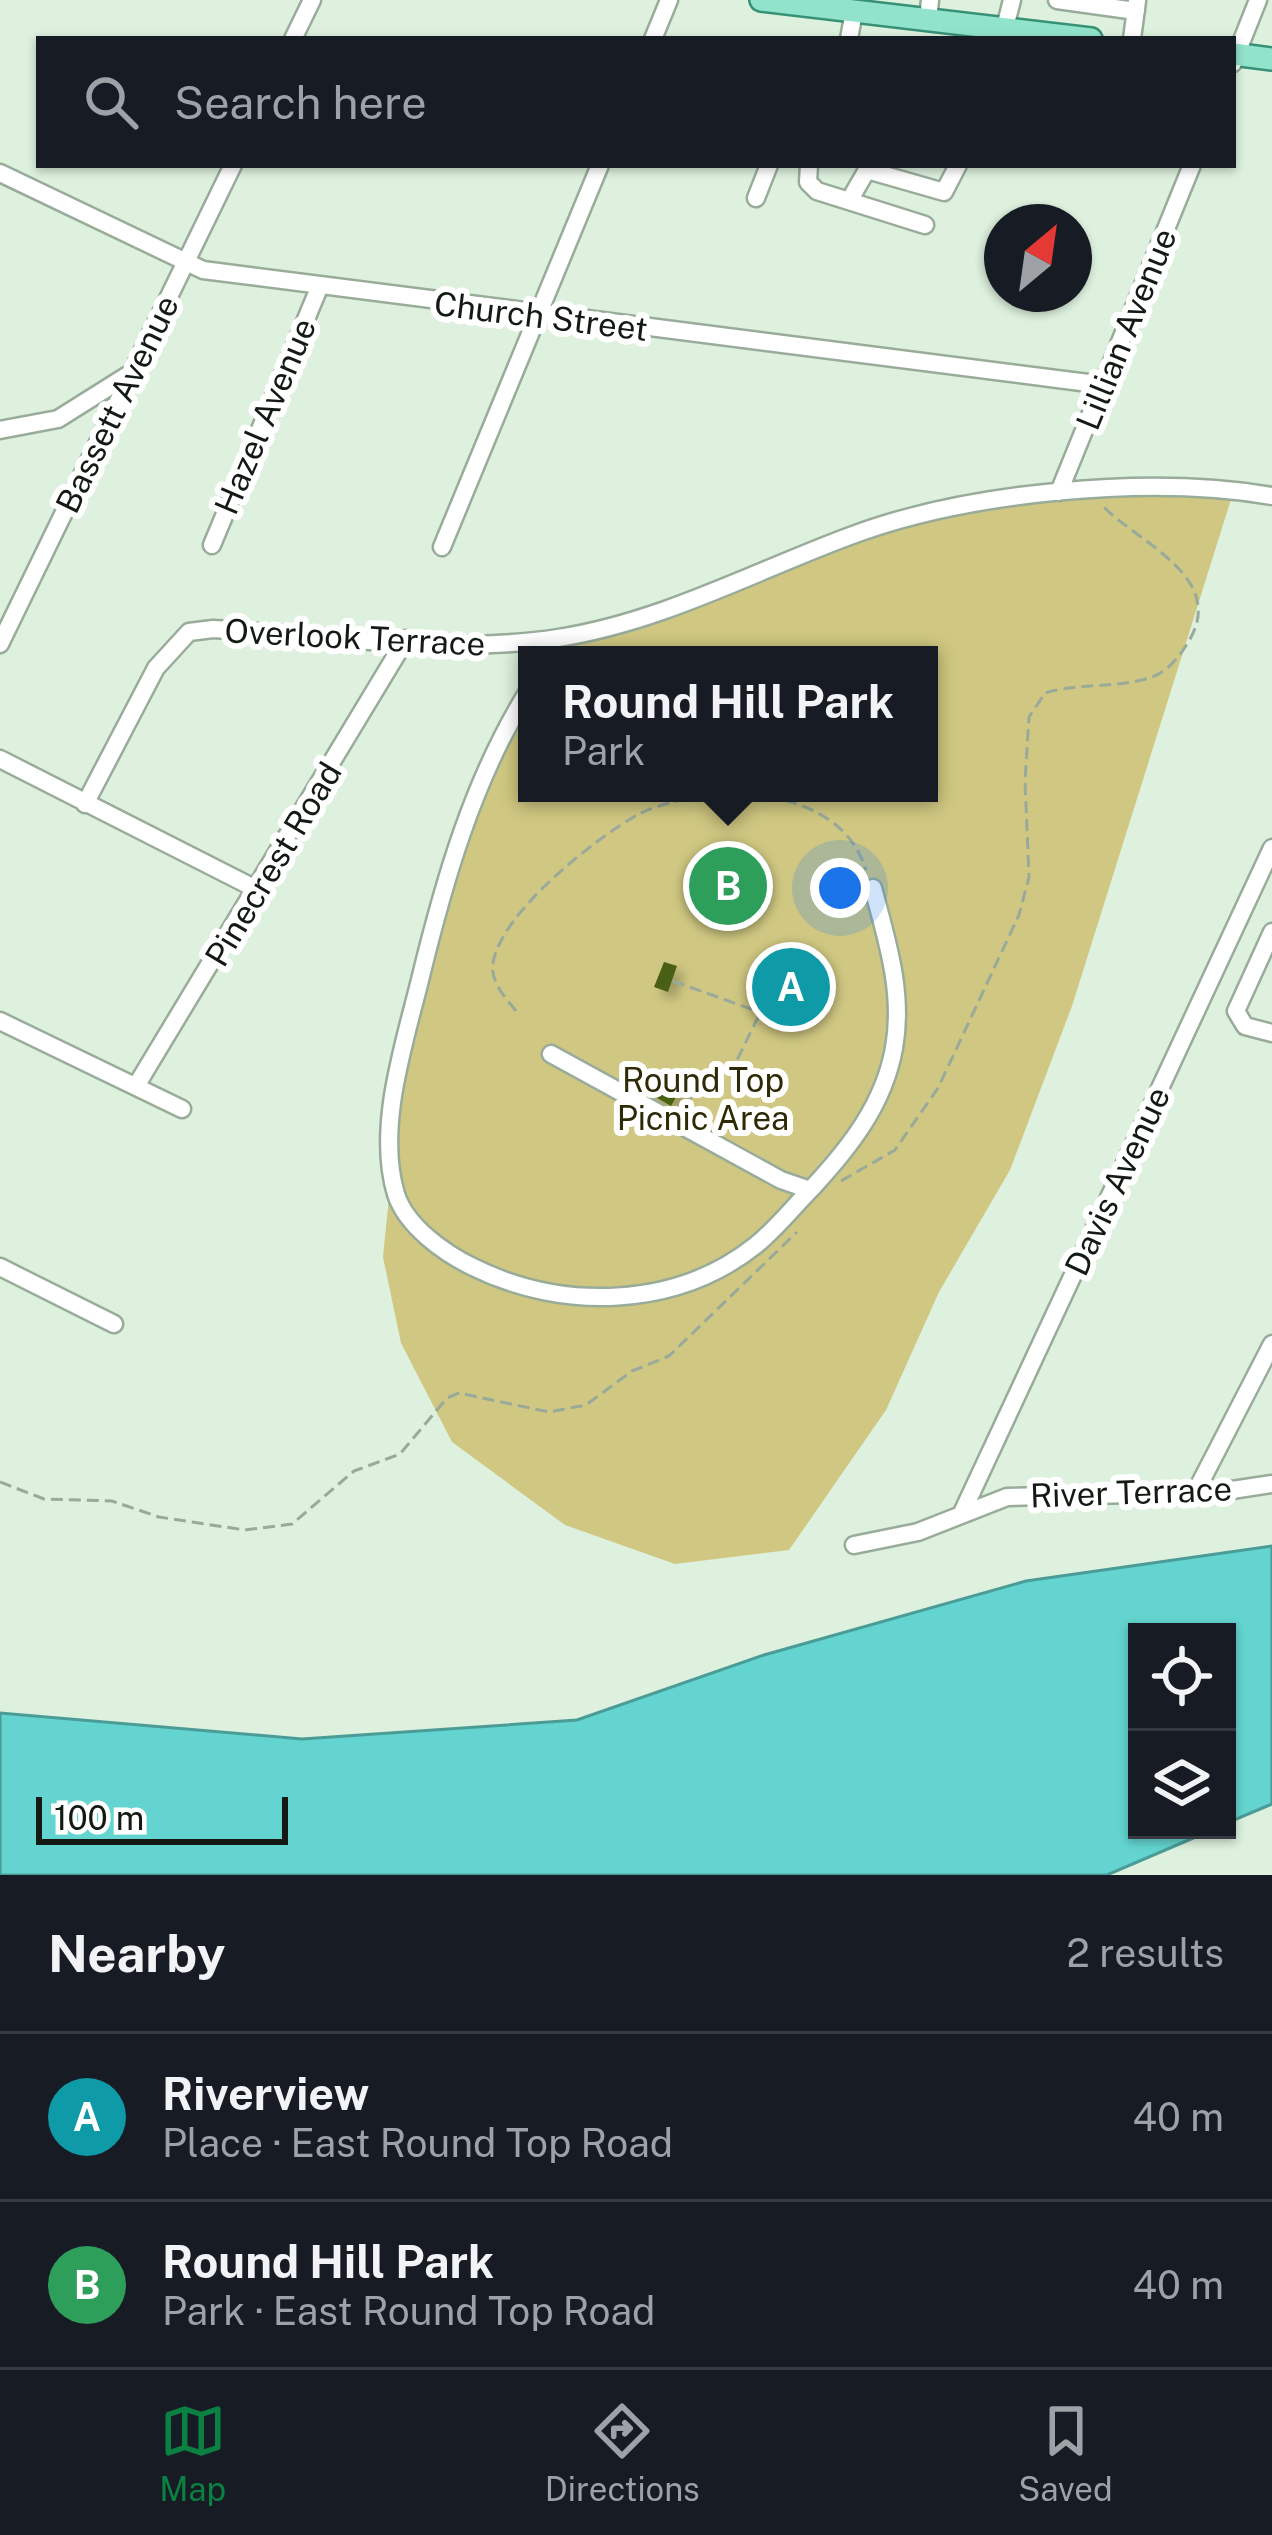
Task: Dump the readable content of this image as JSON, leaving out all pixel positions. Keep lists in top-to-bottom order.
{
  "streets": {
    "street": [
      "Church Street",
      "Lillian Avenue",
      "Bassett Avenue",
      "Hazel Avenue",
      "Overlook Terrace",
      "Pinecrest Road",
      "Davis Avenue",
      "River Terrace"
    ]
  },
  "crossings": [
    ["Church Street", "Lillian Avenue"],
    ["Church Street", "Bassett Avenue"],
    ["Church Street", "Hazel Avenue"],
    ["Lillian Avenue", "Overlook Terrace"],
    ["Overlook Terrace", "Pinecrest Road"],
    ["Davis Avenue", "River Terrace"]
  ],
  "parks": ["Round Top Picnic Area"],
  "scale_bar": "100 m",
  "north": "top right",
  "page": {
    "search": "Search here",
    "popup": ["Round Hill Park", "Park"],
    "pins": ["B", "A"],
    "scale": "100 m",
    "heading": ["Nearby", "2 results"],
    "list": [
      {
        "mark": "A",
        "name": "Riverview",
        "note": "Place · East Round Top Road",
        "value": "40 m"
      },
      {
        "mark": "B",
        "name": "Round Hill Park",
        "note": "Park · East Round Top Road",
        "value": "40 m"
      }
    ],
    "nav": ["Map", "Directions", "Saved"]
  }
}
